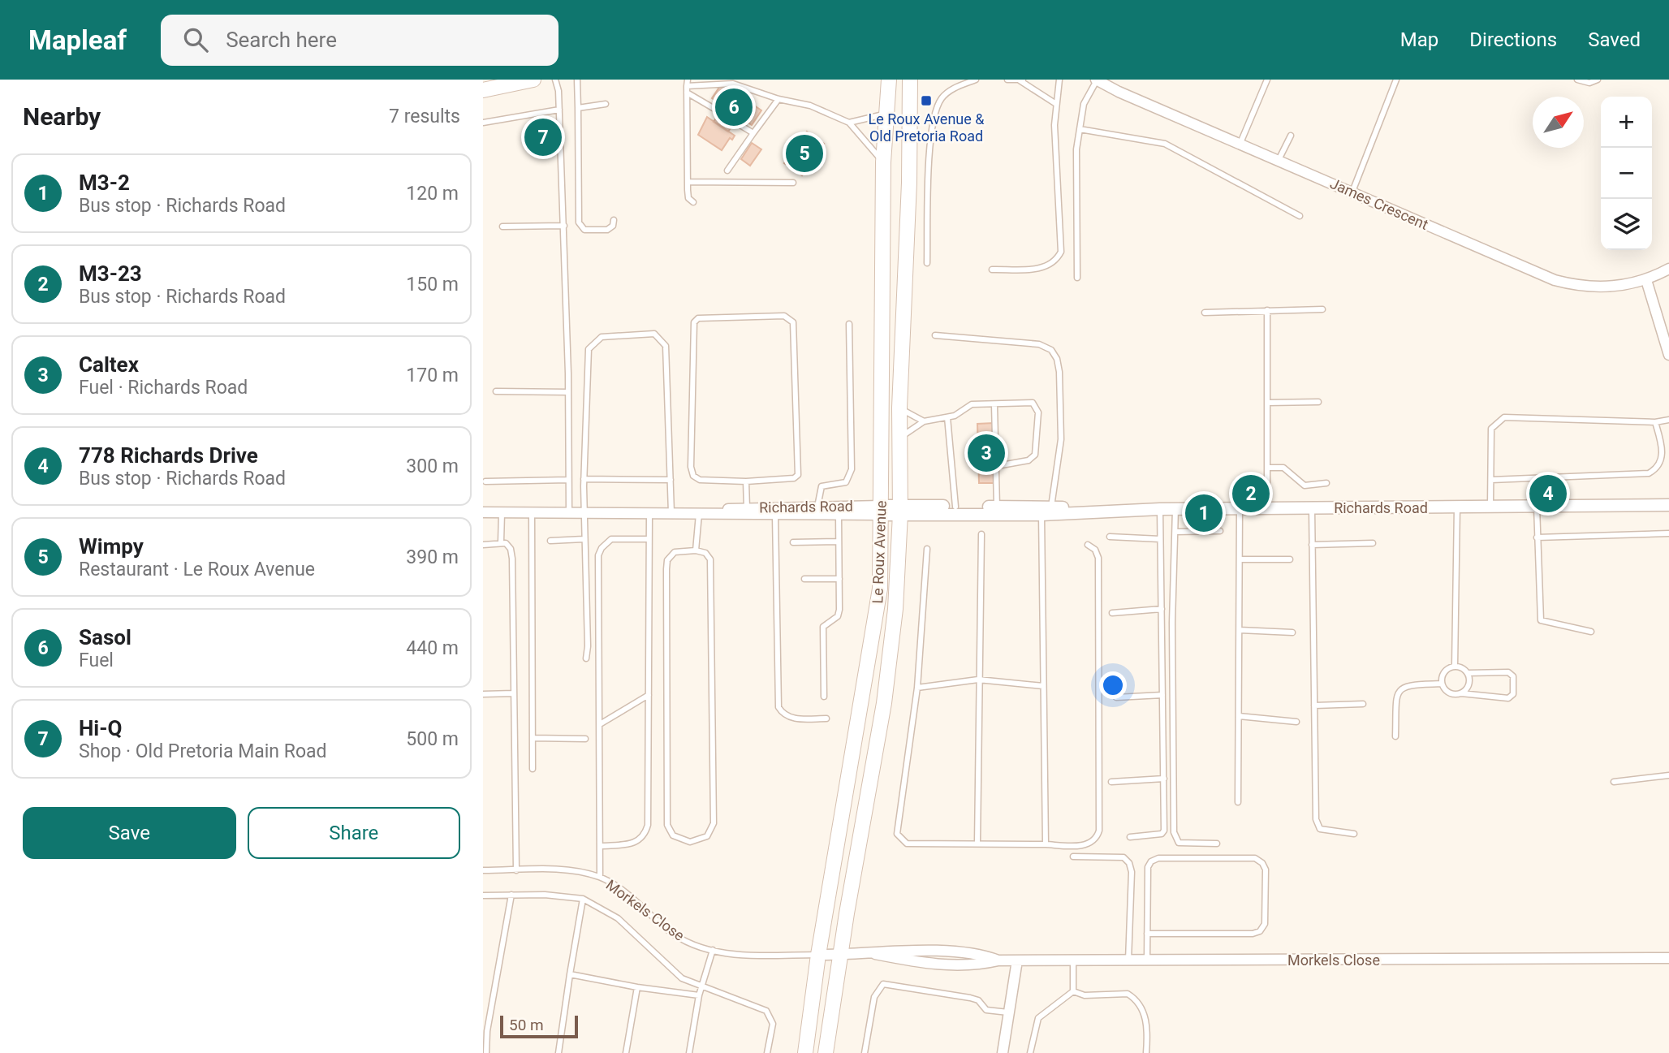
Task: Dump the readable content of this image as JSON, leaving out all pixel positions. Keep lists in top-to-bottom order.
{
  "streets": {
    "main road": ["Le Roux Avenue"],
    "street": ["James Crescent", "Richards Road", "Morkels Close"]
  },
  "crossings": [
    ["Richards Road", "Le Roux Avenue"],
    ["Le Roux Avenue", "Morkels Close"]
  ],
  "places": {
    "transit": ["Le Roux Avenue & Old Pretoria Road"]
  },
  "scale_bar": "50 m",
  "north": "top right",
  "page": {
    "header": "Mapleaf",
    "search": "Search here",
    "nav": ["Map", "Directions", "Saved"],
    "heading": ["Nearby", "7 results"],
    "pins": [
      "6",
      "7",
      "5",
      "3",
      "2",
      "4",
      "1"
    ],
    "map_buttons": ["+", "−"],
    "list": [
      {
        "mark": "1",
        "name": "M3-2",
        "note": "Bus stop · Richards Road",
        "value": "120 m"
      },
      {
        "mark": "2",
        "name": "M3-23",
        "note": "Bus stop · Richards Road",
        "value": "150 m"
      },
      {
        "mark": "3",
        "name": "Caltex",
        "note": "Fuel · Richards Road",
        "value": "170 m"
      },
      {
        "mark": "4",
        "name": "778 Richards Drive",
        "note": "Bus stop · Richards Road",
        "value": "300 m"
      },
      {
        "mark": "5",
        "name": "Wimpy",
        "note": "Restaurant · Le Roux Avenue",
        "value": "390 m"
      },
      {
        "mark": "6",
        "name": "Sasol",
        "note": "Fuel",
        "value": "440 m"
      },
      {
        "mark": "7",
        "name": "Hi-Q",
        "note": "Shop · Old Pretoria Main Road",
        "value": "500 m"
      }
    ],
    "buttons": ["Save", "Share"],
    "scale": "50 m"
  }
}
